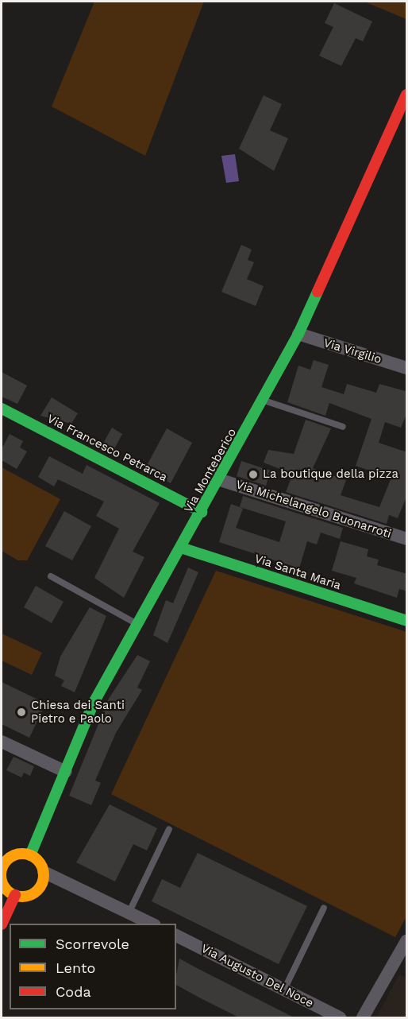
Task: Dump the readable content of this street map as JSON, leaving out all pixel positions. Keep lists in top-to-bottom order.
{
  "streets": {
    "street": [
      "Via Virgilio",
      "Via Francesco Petrarca",
      "Via Monteberico",
      "Via Michelangelo Buonarroti",
      "Via Santa Maria",
      "Via Augusto Del Noce"
    ]
  },
  "crossings": [
    ["Via Virgilio", "Via Monteberico"],
    ["Via Francesco Petrarca", "Via Monteberico"],
    ["Via Monteberico", "Via Michelangelo Buonarroti"],
    ["Via Monteberico", "Via Santa Maria"]
  ],
  "places": ["La boutique della pizza", "Chiesa dei Santi Pietro e Paolo"],
  "legend": ["Scorrevole", "Lento", "Coda"]
}
